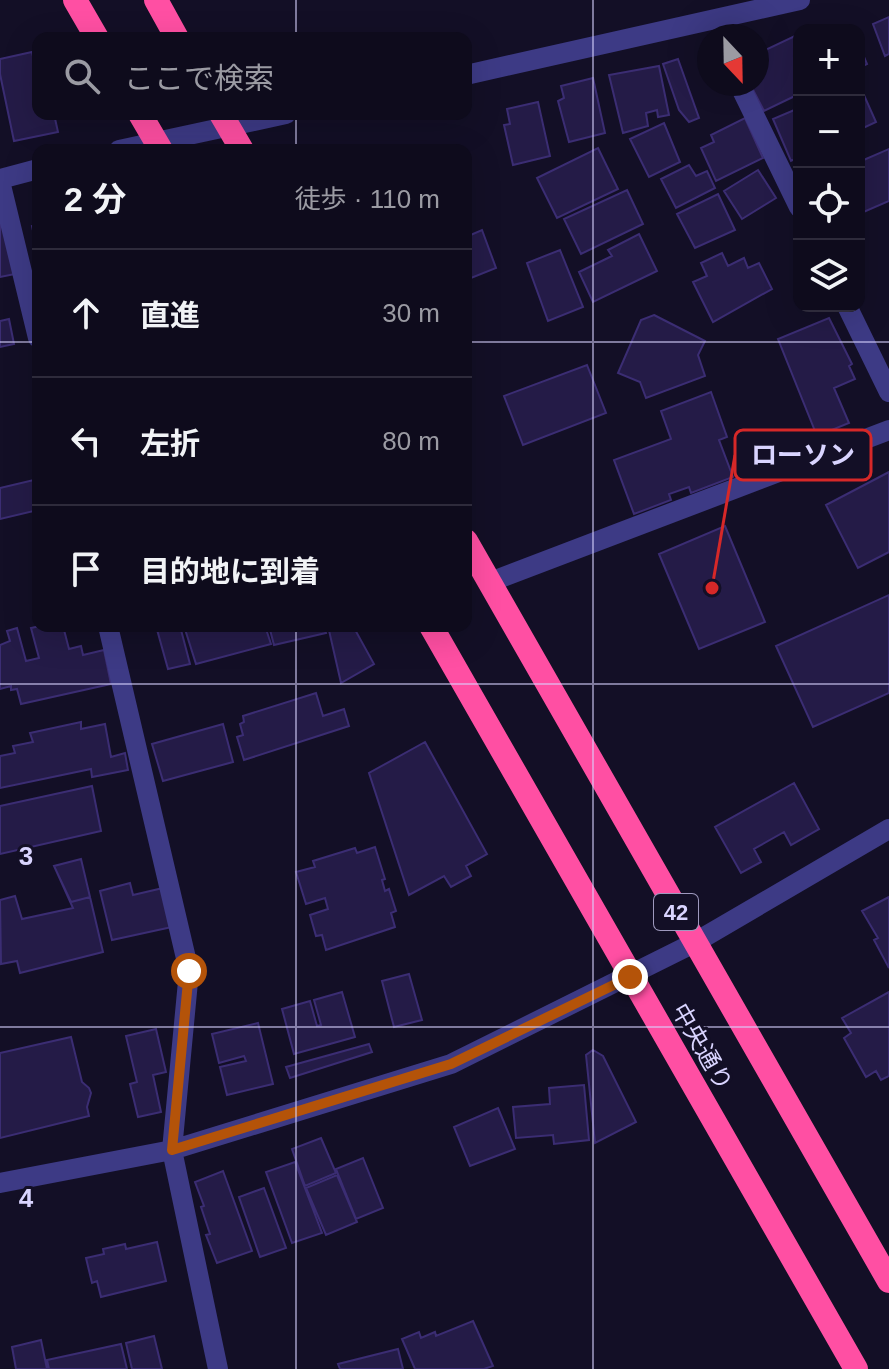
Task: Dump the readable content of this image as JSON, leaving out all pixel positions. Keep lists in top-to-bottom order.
{
  "streets": {
    "highway": ["42", "中央通り"]
  },
  "places": ["ローソン"],
  "north": "bottom",
  "page": {
    "map_buttons": ["+", "−"],
    "search": "ここで検索",
    "heading": ["2 分", "徒歩 · 110 m"],
    "list": [
      ["直進", "30 m"],
      ["左折", "80 m"],
      "目的地に到着"
    ]
  },
  "grid": {
    "rows": ["3", "4"]
  }
}
